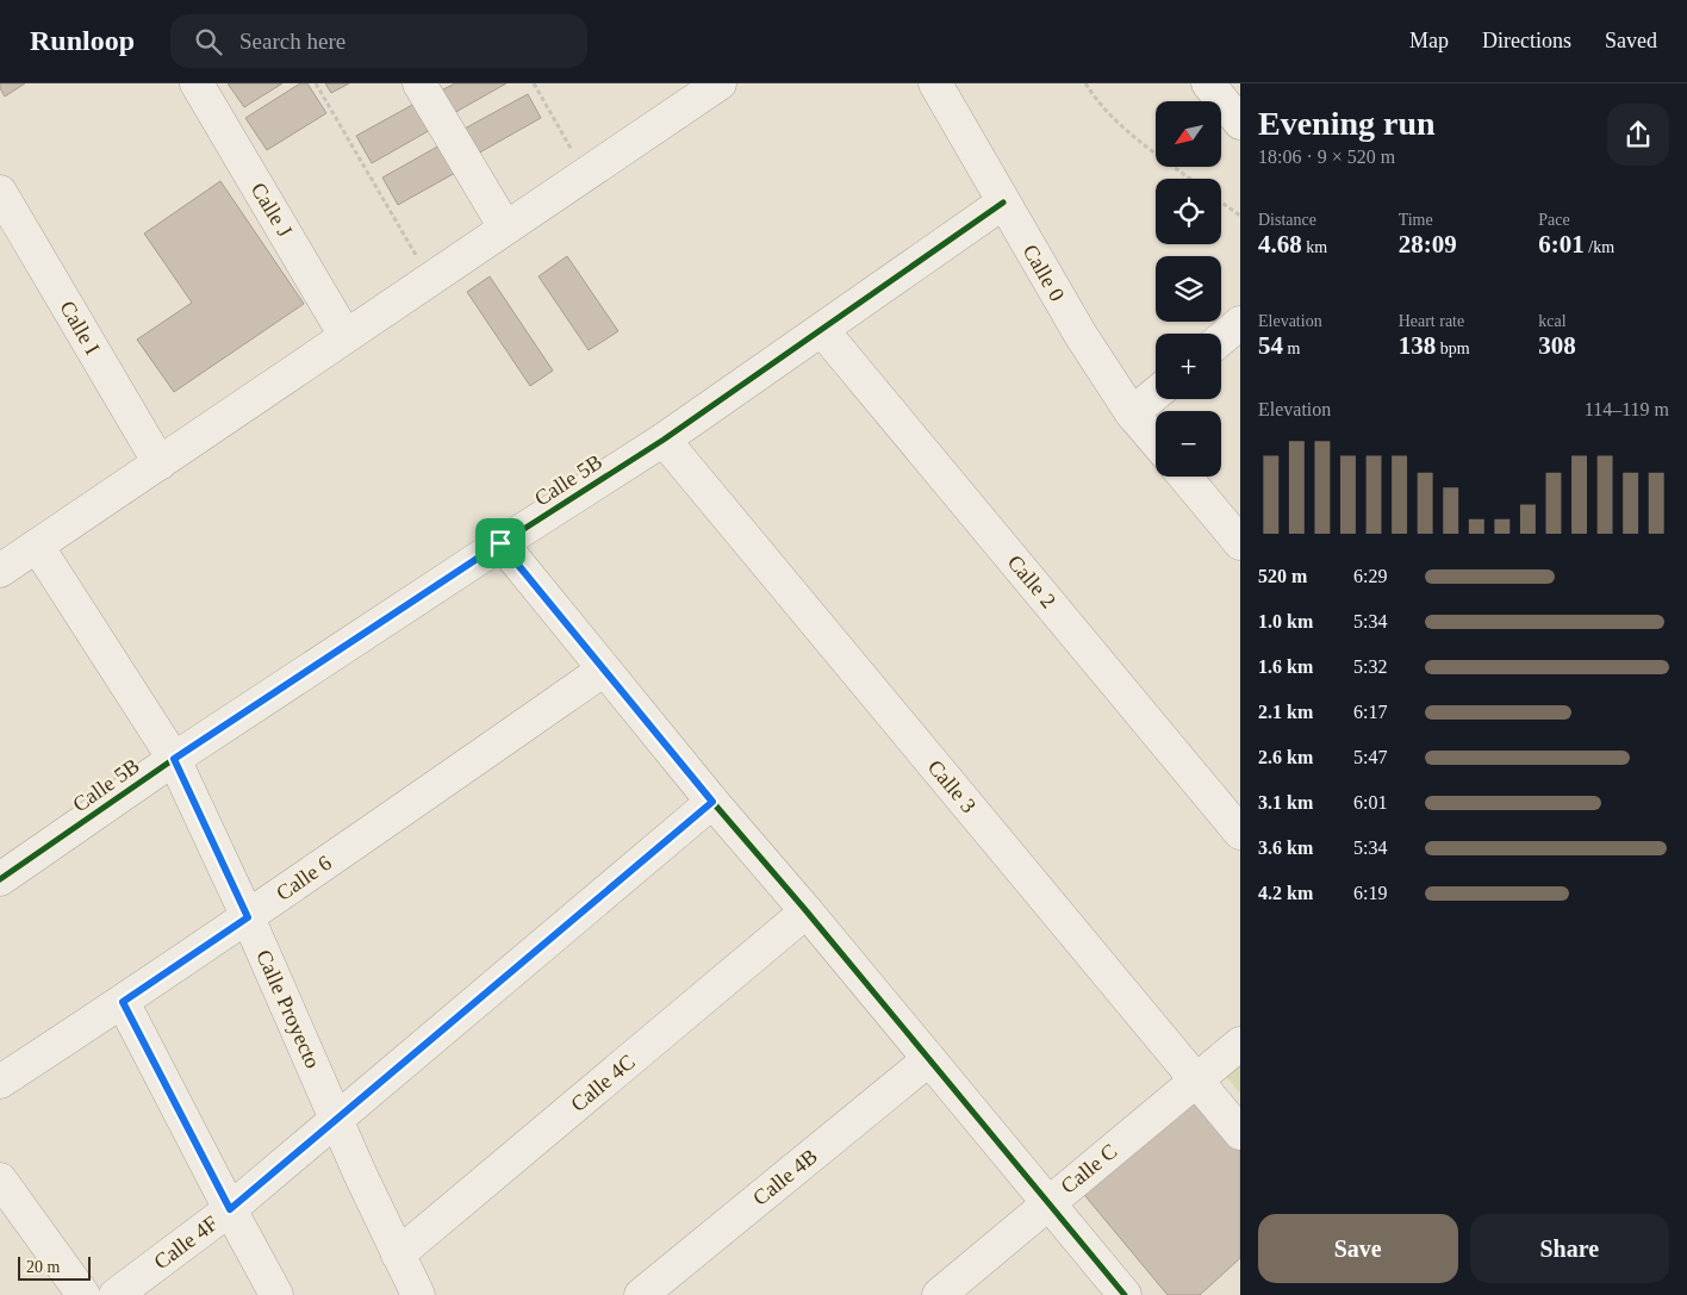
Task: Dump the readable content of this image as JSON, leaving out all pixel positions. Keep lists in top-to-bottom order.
{
  "streets": {
    "street": [
      "Calle J",
      "Calle 0",
      "Calle I",
      "Calle 5B",
      "Calle 2",
      "Calle 3",
      "Calle 6",
      "Calle Proyecto",
      "Calle 4C",
      "Calle C",
      "Calle 4B",
      "Calle 4F"
    ]
  },
  "crossings": [
    ["Calle 0", "Calle 5B"],
    ["Calle 5B", "Calle 2"],
    ["Calle 5B", "Calle 3"],
    ["Calle 5B", "Calle Proyecto"],
    ["Calle 3", "Calle C"],
    ["Calle 6", "Calle Proyecto"],
    ["Calle Proyecto", "Calle 4C"],
    ["Calle Proyecto", "Calle 4F"]
  ],
  "scale_bar": "20 m",
  "north": "bottom left",
  "page": {
    "header": "Runloop",
    "search": "Search here",
    "nav": ["Map", "Directions", "Saved"],
    "heading": ["Evening run", "18:06 · 9 × 520 m"],
    "map_buttons": ["+", "−"],
    "stats": [
      ["Distance", "4.68 km"],
      ["Time", "28:09"],
      ["Pace", "6:01 /km"],
      ["Elevation", "54 m"],
      ["Heart rate", "138 bpm"],
      ["kcal", "308"]
    ],
    "chart": ["Elevation", "114–119 m"],
    "list": [
      {
        "name": "520 m",
        "note": "6:29"
      },
      {
        "name": "1.0 km",
        "note": "5:34"
      },
      {
        "name": "1.6 km",
        "note": "5:32"
      },
      {
        "name": "2.1 km",
        "note": "6:17"
      },
      {
        "name": "2.6 km",
        "note": "5:47"
      },
      {
        "name": "3.1 km",
        "note": "6:01"
      },
      {
        "name": "3.6 km",
        "note": "5:34"
      },
      {
        "name": "4.2 km",
        "note": "6:19"
      }
    ],
    "buttons": ["Save", "Share"],
    "scale": "20 m"
  }
}
